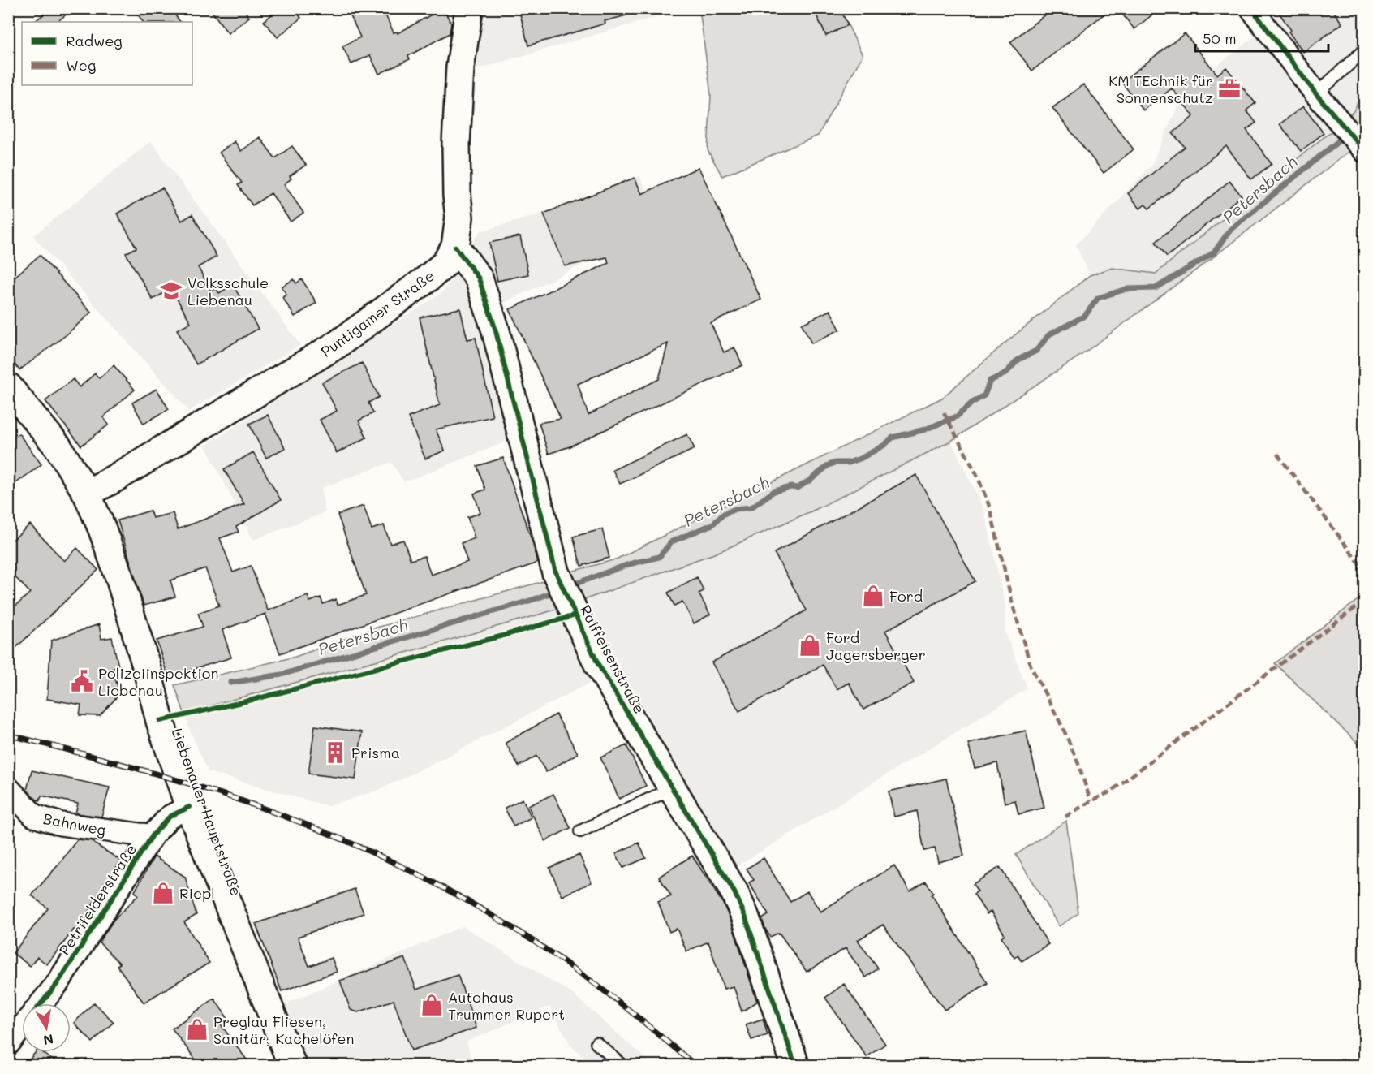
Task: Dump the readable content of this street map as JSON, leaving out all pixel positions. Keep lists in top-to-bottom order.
{
  "streets": {
    "main road": ["Puntigamer Straße", "Raiffeisenstraße", "Liebenauer Hauptstraße"],
    "street": ["Bahnweg", "Petrifelderstraße"]
  },
  "crossings": [
    ["Puntigamer Straße", "Raiffeisenstraße"],
    ["Puntigamer Straße", "Liebenauer Hauptstraße"],
    ["Liebenauer Hauptstraße", "Petrifelderstraße"],
    ["Bahnweg", "Petrifelderstraße"]
  ],
  "water": ["Petersbach"],
  "places": {
    "office": ["KM TEchnik für Sonnenschutz"],
    "school or university": ["Volksschule Liebenau"],
    "shop": [
      "Ford",
      "Ford Jagersberger",
      "Riepl",
      "Autohaus Trummer Rupert",
      "Preglau Fliesen, Sanitär, Kachelöfen"
    ],
    "public building": ["Polizeiinspektion Liebenau"],
    "building": ["Prisma"]
  },
  "legend": ["Radweg", "Weg"],
  "scale_bar": "50 m",
  "north": "bottom"
}
